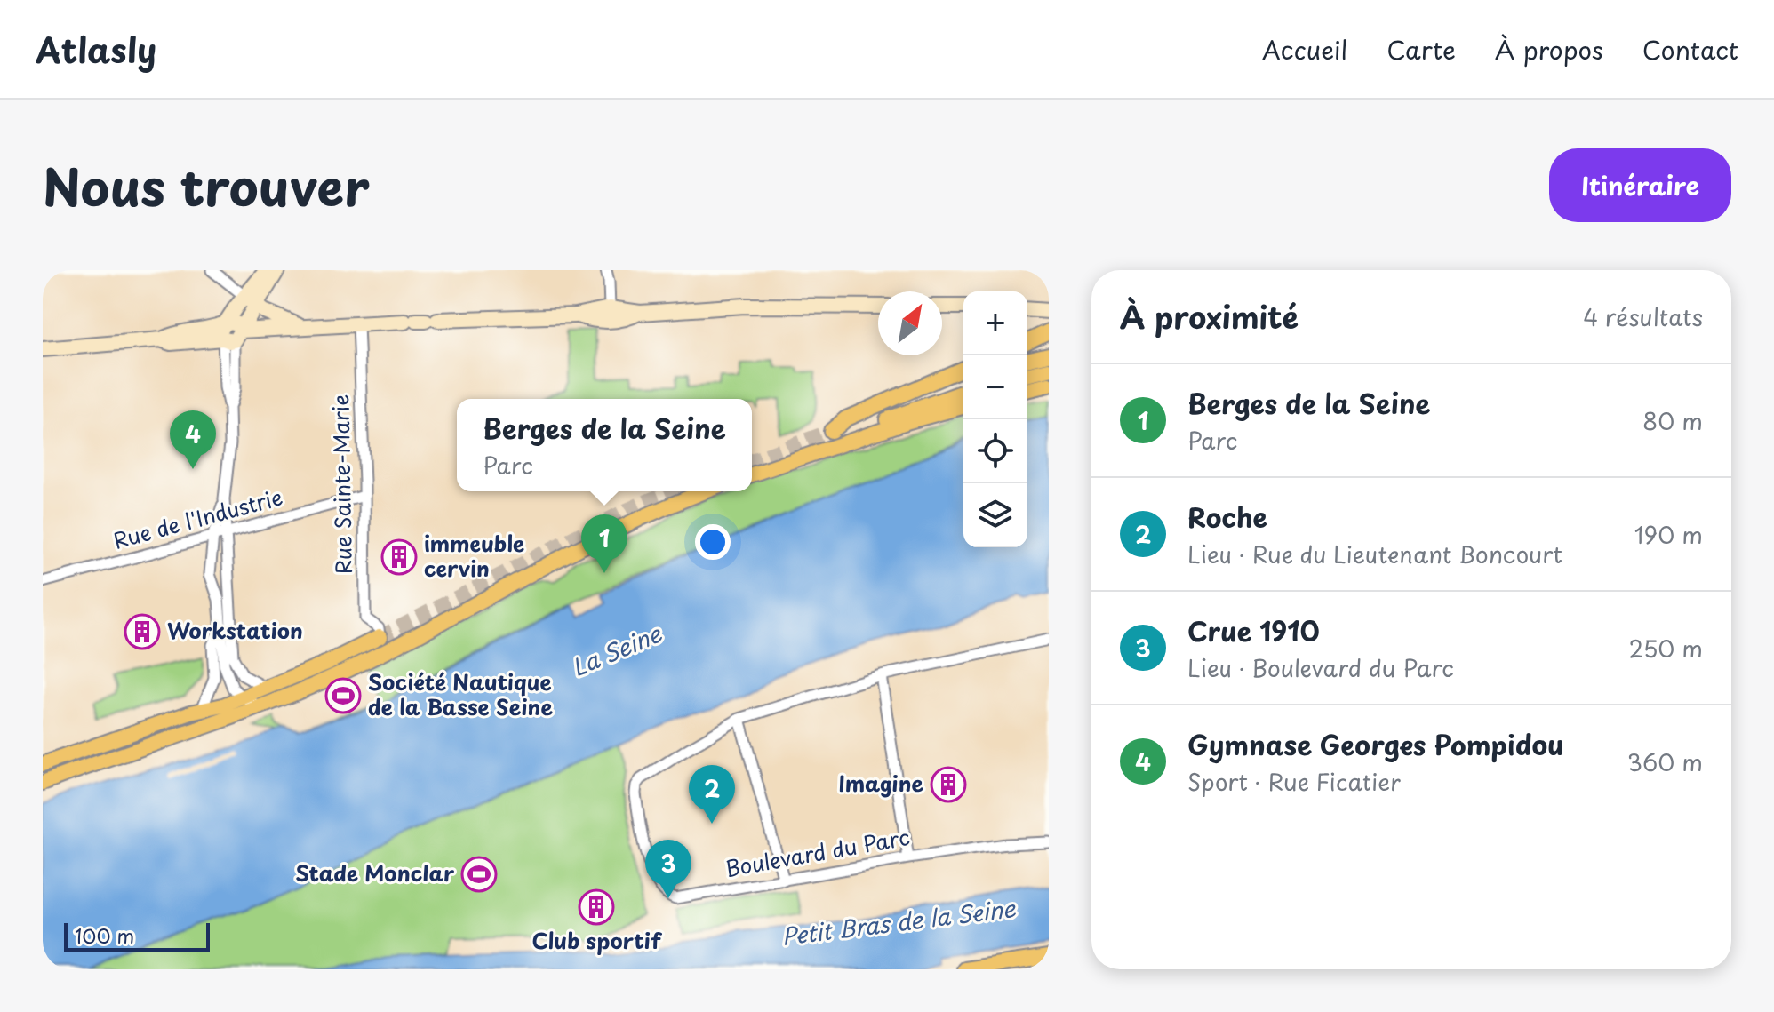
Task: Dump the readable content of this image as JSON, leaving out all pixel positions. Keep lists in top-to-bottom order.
{
  "streets": {
    "street": ["Rue Sainte-Marie", "Rue de l'Industrie", "Boulevard du Parc"]
  },
  "crossings": [
    ["Rue Sainte-Marie", "Rue de l'Industrie"]
  ],
  "water": ["La Seine", "Petit Bras de la Seine"],
  "places": {
    "building": [
      "immeuble cervin",
      "Workstation",
      "Imagine",
      "Club sportif"
    ],
    "sports": ["Société Nautique de la Basse Seine", "Stade Monclar"]
  },
  "scale_bar": "100 m",
  "north": "top right",
  "page": {
    "header": "Atlasly",
    "nav": [
      "Accueil",
      "Carte",
      "À propos",
      "Contact"
    ],
    "title": "Nous trouver",
    "buttons": "Itinéraire",
    "heading": ["À proximité", "4 résultats"],
    "map_buttons": ["+", "−"],
    "list": [
      {
        "mark": "1",
        "name": "Berges de la Seine",
        "note": "Parc",
        "value": "80 m"
      },
      {
        "mark": "2",
        "name": "Roche",
        "note": "Lieu · Rue du Lieutenant Boncourt",
        "value": "190 m"
      },
      {
        "mark": "3",
        "name": "Crue 1910",
        "note": "Lieu · Boulevard du Parc",
        "value": "250 m"
      },
      {
        "mark": "4",
        "name": "Gymnase Georges Pompidou",
        "note": "Sport · Rue Ficatier",
        "value": "360 m"
      }
    ],
    "popup": ["Berges de la Seine", "Parc"],
    "pins": [
      "4",
      "1",
      "2",
      "3"
    ],
    "scale": "100 m"
  }
}
